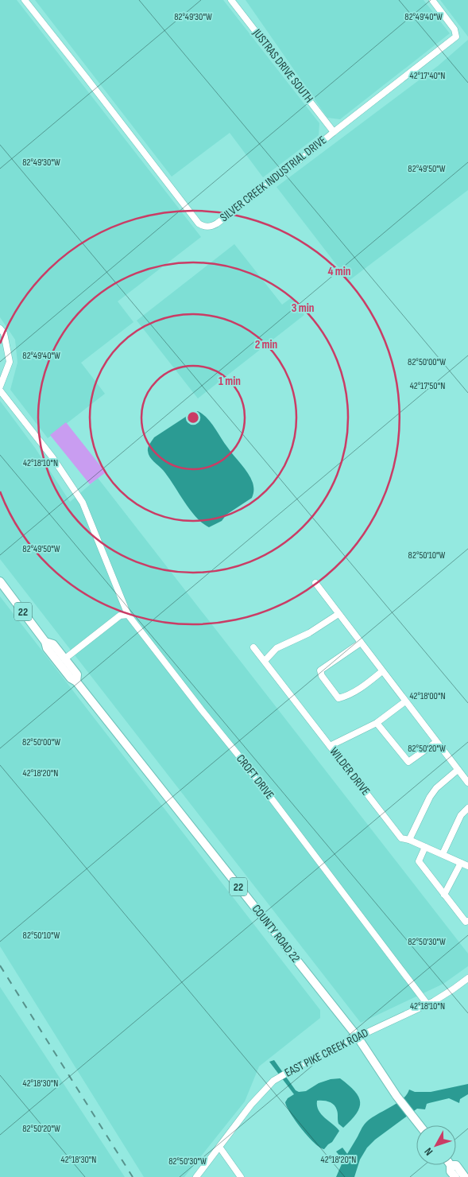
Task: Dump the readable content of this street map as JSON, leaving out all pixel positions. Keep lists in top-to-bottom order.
{
  "streets": {
    "main road": ["22", "COUNTY ROAD 22"],
    "street": [
      "JUSTRAS DRIVE SOUTH",
      "SILVER CREEK INDUSTRIAL DRIVE",
      "WILDER DRIVE",
      "CROFT DRIVE",
      "EAST PIKE CREEK ROAD"
    ]
  },
  "crossings": [
    ["JUSTRAS DRIVE SOUTH", "SILVER CREEK INDUSTRIAL DRIVE"],
    ["CROFT DRIVE", "EAST PIKE CREEK ROAD"],
    ["COUNTY ROAD 22", "EAST PIKE CREEK ROAD"]
  ],
  "north": "bottom left",
  "coordinates": [
    "82°49'30\"W",
    "82°49'40\"W",
    "42°17'40\"N",
    "82°49'50\"W",
    "82°50'00\"W",
    "42°17'50\"N",
    "42°18'10\"N",
    "82°50'10\"W",
    "42°18'00\"N",
    "82°50'20\"W",
    "42°18'20\"N",
    "82°50'30\"W",
    "42°18'30\"N"
  ],
  "rings": [
    "4 min",
    "3 min",
    "2 min",
    "1 min"
  ]
}
